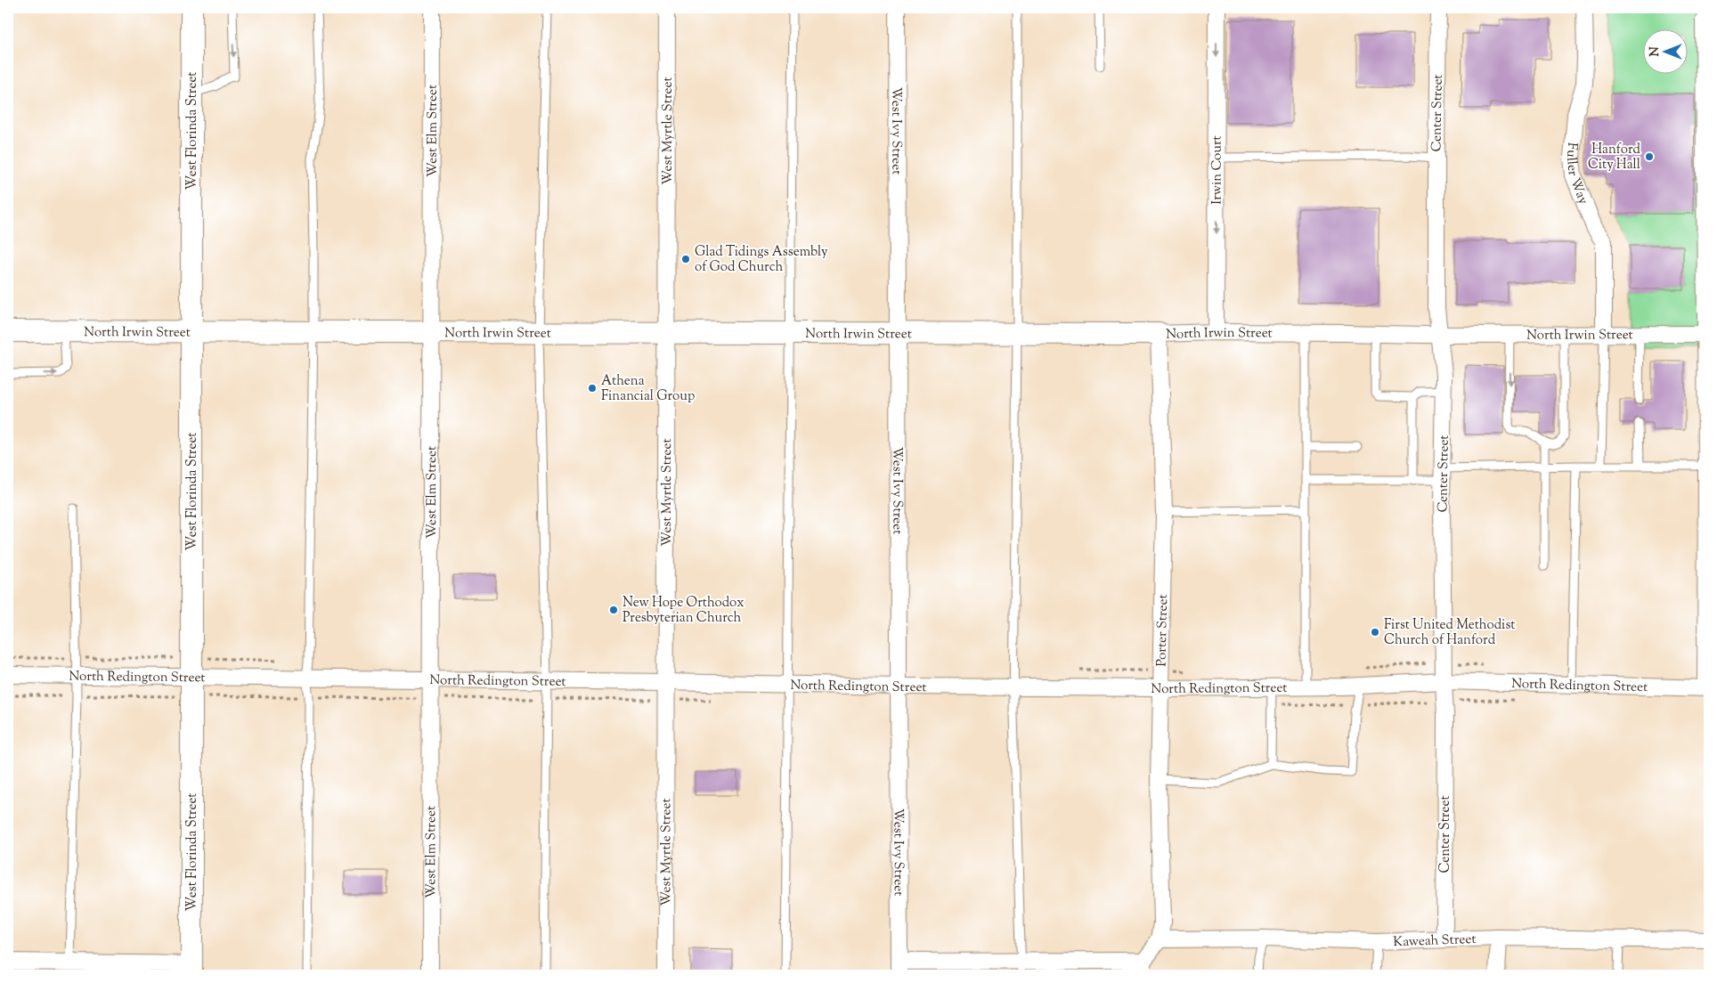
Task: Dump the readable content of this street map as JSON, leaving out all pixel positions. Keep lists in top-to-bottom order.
{
  "streets": {
    "street": [
      "Center Street",
      "West Florinda Street",
      "West Elm Street",
      "West Myrtle Street",
      "West Ivy Street",
      "Irwin Court",
      "Fuller Way",
      "North Irwin Street",
      "Porter Street",
      "North Redington Street",
      "Kaweah Street"
    ]
  },
  "crossings": [
    ["Center Street", "North Irwin Street"],
    ["Center Street", "North Redington Street"],
    ["Center Street", "Kaweah Street"],
    ["West Florinda Street", "North Irwin Street"],
    ["West Florinda Street", "North Redington Street"],
    ["West Elm Street", "North Irwin Street"],
    ["West Elm Street", "North Redington Street"],
    ["West Myrtle Street", "North Irwin Street"],
    ["West Myrtle Street", "North Redington Street"],
    ["West Ivy Street", "North Irwin Street"],
    ["West Ivy Street", "North Redington Street"],
    ["Irwin Court", "North Irwin Street"],
    ["Fuller Way", "North Irwin Street"],
    ["North Irwin Street", "Porter Street"],
    ["Porter Street", "North Redington Street"],
    ["Porter Street", "Kaweah Street"]
  ],
  "one_way": ["Irwin Court"],
  "places": [
    "Hanford City Hall",
    "Glad Tidings Assembly of God Church",
    "Athena Financial Group",
    "New Hope Orthodox Presbyterian Church",
    "First United Methodist Church of Hanford"
  ],
  "north": "left"
}
